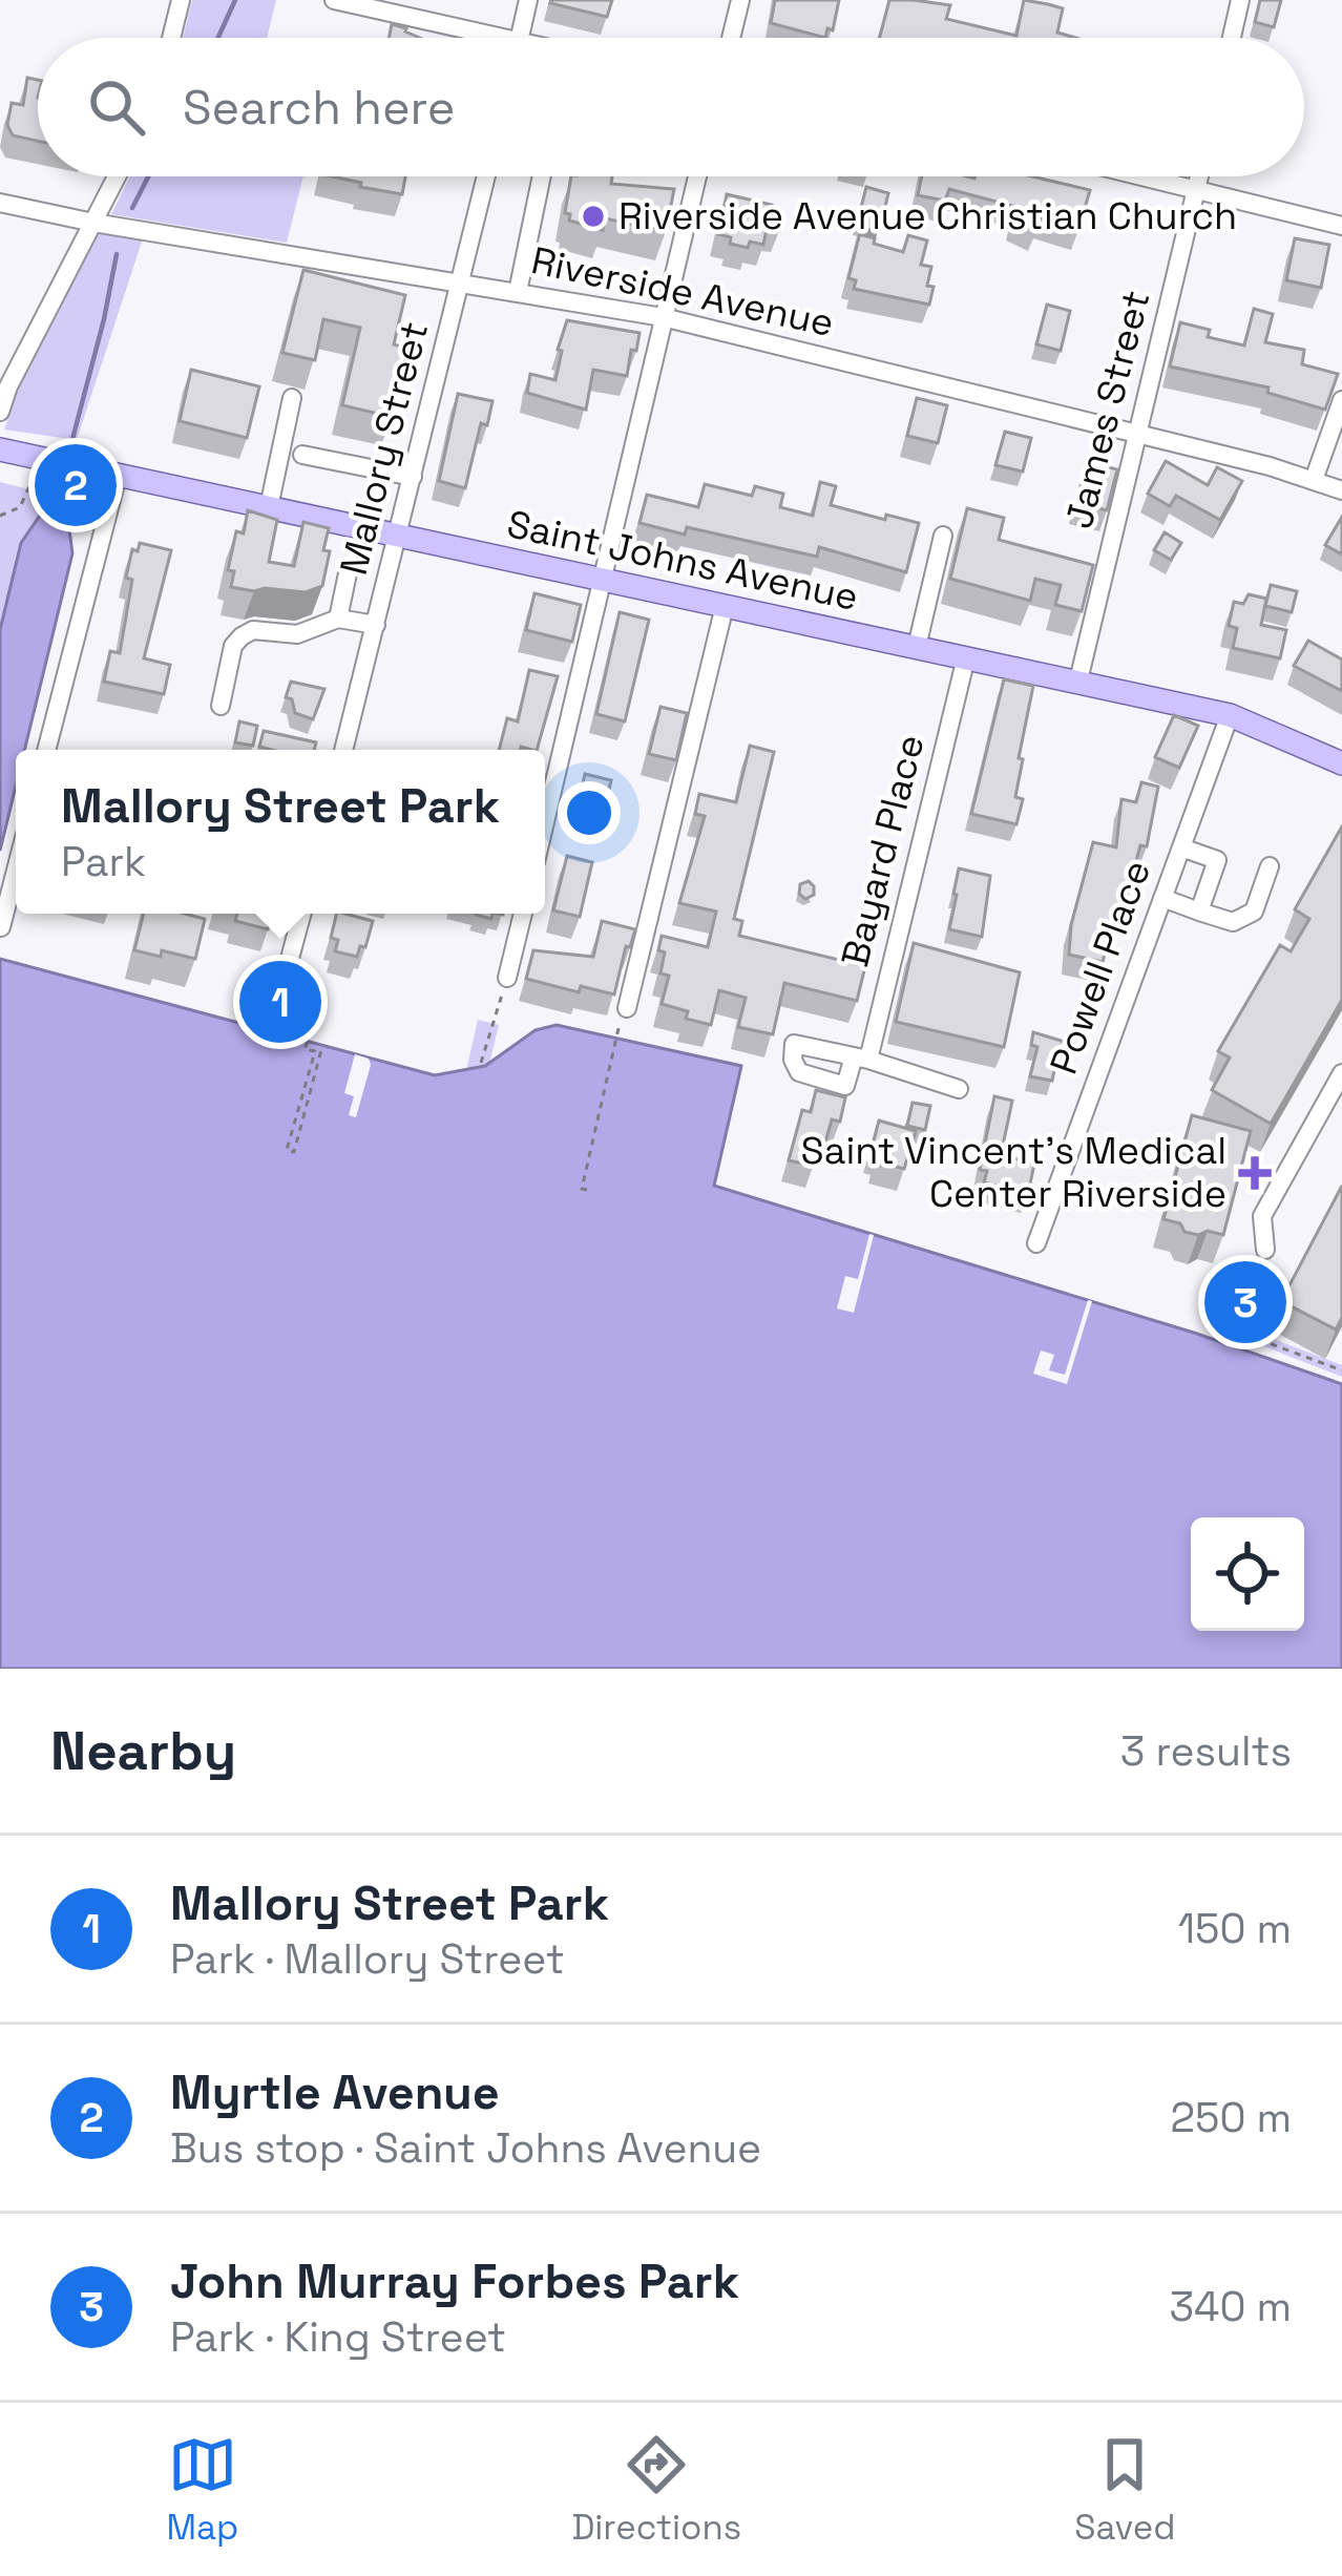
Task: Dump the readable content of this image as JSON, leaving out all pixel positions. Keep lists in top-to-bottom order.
{
  "streets": {
    "main road": ["Saint Johns Avenue"],
    "street": [
      "Riverside Avenue",
      "James Street",
      "Mallory Street",
      "Bayard Place",
      "Powell Place"
    ]
  },
  "crossings": [
    ["Riverside Avenue", "James Street"],
    ["Riverside Avenue", "Mallory Street"],
    ["James Street", "Saint Johns Avenue"],
    ["Mallory Street", "Saint Johns Avenue"],
    ["Saint Johns Avenue", "Bayard Place"],
    ["Saint Johns Avenue", "Powell Place"]
  ],
  "places": {
    "other": ["Riverside Avenue Christian Church"],
    "health": ["Saint Vincent's Medical Center Riverside"]
  },
  "page": {
    "search": "Search here",
    "pins": ["2", "1", "3"],
    "popup": ["Mallory Street Park", "Park"],
    "heading": ["Nearby", "3 results"],
    "list": [
      {
        "mark": "1",
        "name": "Mallory Street Park",
        "note": "Park · Mallory Street",
        "value": "150 m"
      },
      {
        "mark": "2",
        "name": "Myrtle Avenue",
        "note": "Bus stop · Saint Johns Avenue",
        "value": "250 m"
      },
      {
        "mark": "3",
        "name": "John Murray Forbes Park",
        "note": "Park · King Street",
        "value": "340 m"
      }
    ],
    "nav": ["Map", "Directions", "Saved"]
  }
}
